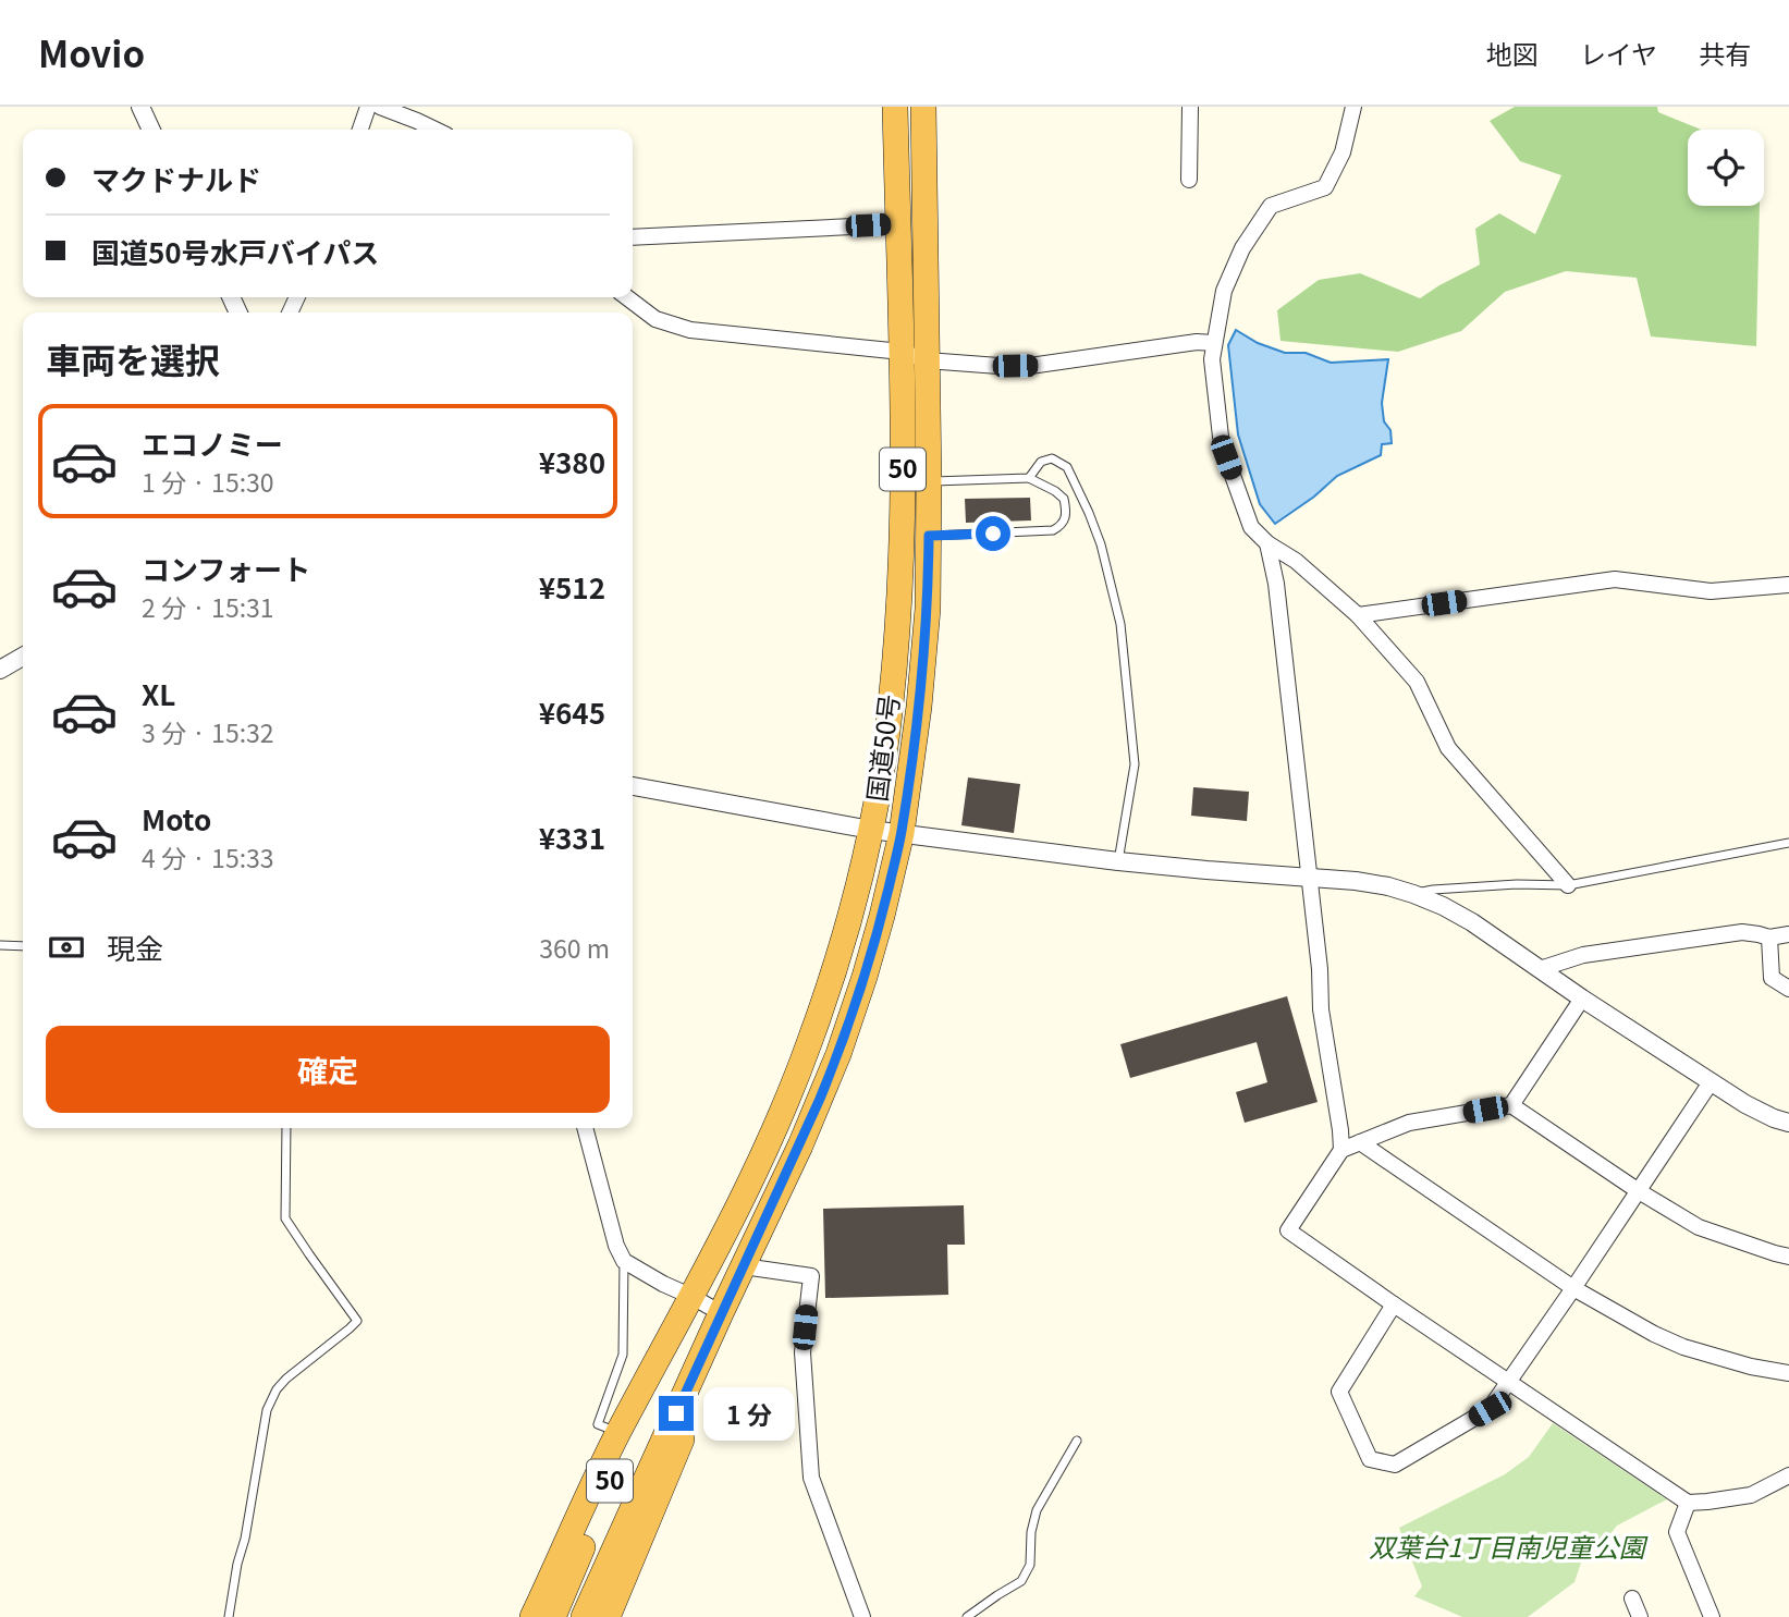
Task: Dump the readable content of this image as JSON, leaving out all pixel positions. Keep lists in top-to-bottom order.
{
  "streets": {
    "highway": ["50", "国道50号"]
  },
  "crossings": [
    ["50", "国道50号"]
  ],
  "parks": ["双葉台1丁目南児童公園"],
  "page": {
    "header": "Movio",
    "nav": ["地図", "レイヤ", "共有"],
    "banner": ["マクドナルド", "国道50号水戸バイパス"],
    "heading": "車両を選択",
    "list": [
      {
        "name": "エコノミー",
        "note": "1 分 · 15:30",
        "value": "¥380"
      },
      {
        "name": "コンフォート",
        "note": "2 分 · 15:31",
        "value": "¥512"
      },
      {
        "name": "XL",
        "note": "3 分 · 15:32",
        "value": "¥645"
      },
      {
        "name": "Moto",
        "note": "4 分 · 15:33",
        "value": "¥331"
      }
    ],
    "pay": ["現金", "360 m"],
    "buttons": "確定",
    "bubble": "1 分"
  }
}
